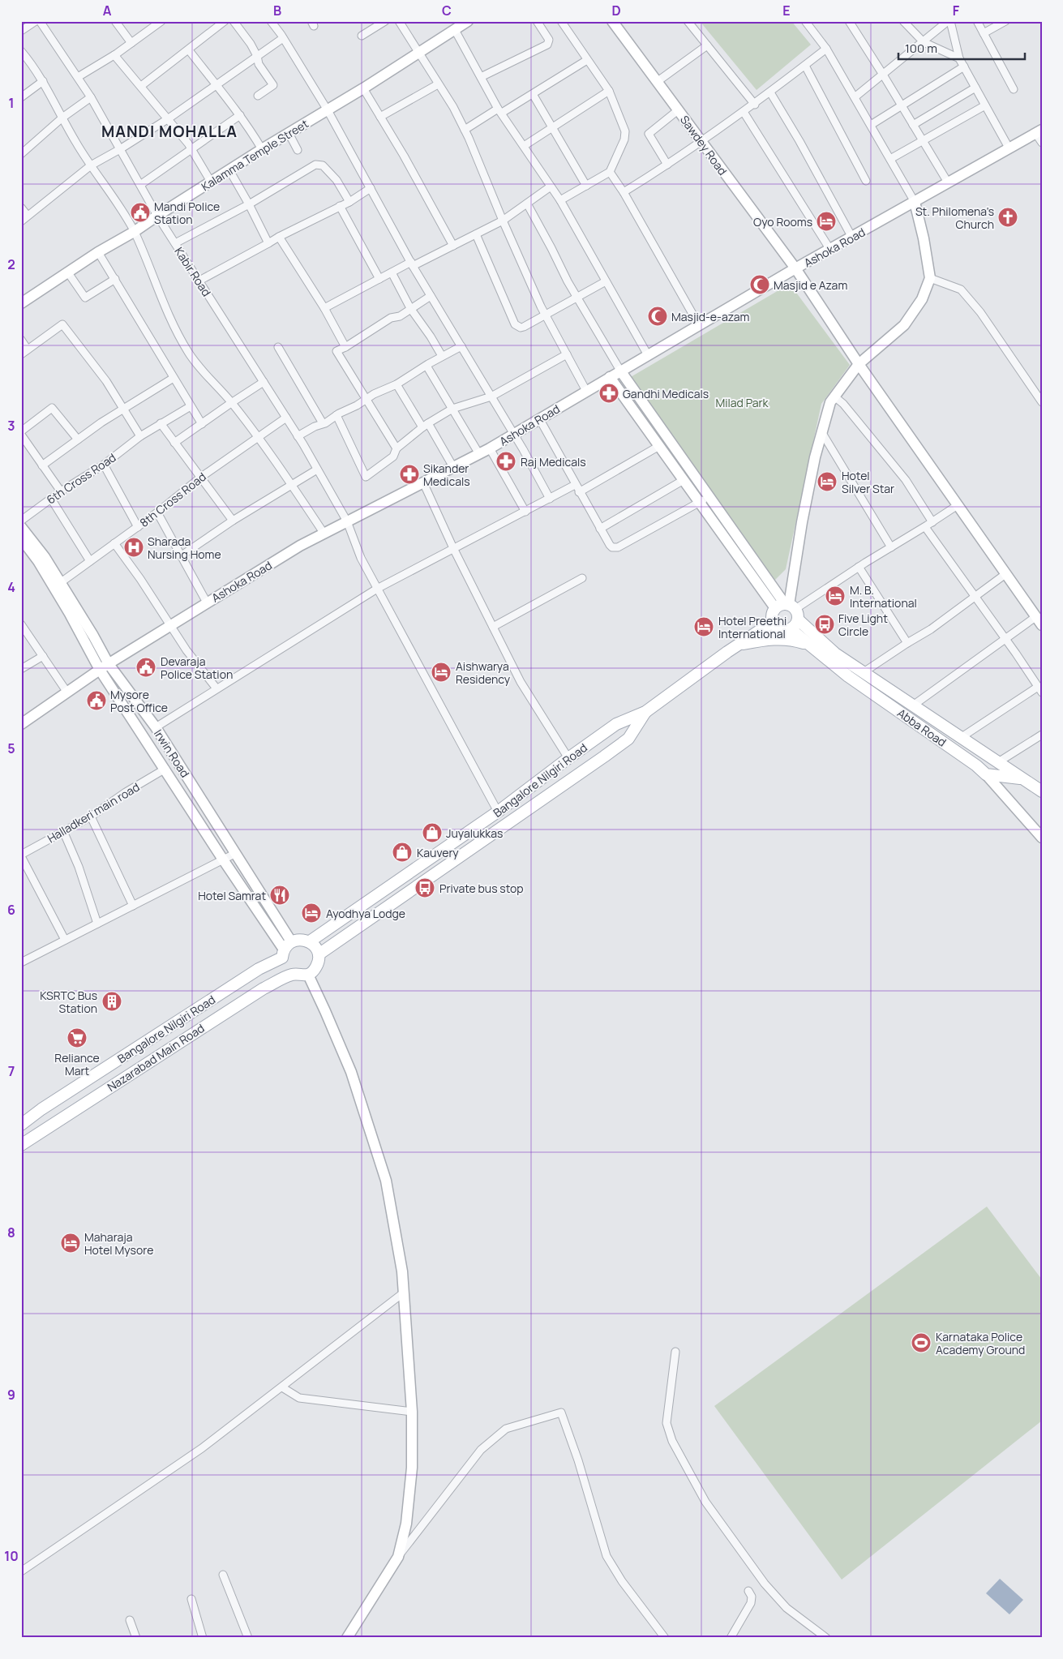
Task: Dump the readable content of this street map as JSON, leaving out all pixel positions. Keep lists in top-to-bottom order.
{
  "streets": {
    "main road": ["Abba Road", "Bangalore Nilgiri Road", "Nazarabad Main Road"],
    "street": [
      "Sawdey Road",
      "Kalamma Temple Street",
      "Ashoka Road",
      "Kabir Road",
      "6th Cross Road",
      "8th Cross Road",
      "Irwin Road",
      "Halladkeri main road"
    ]
  },
  "crossings": [
    ["Sawdey Road", "Ashoka Road"],
    ["Kalamma Temple Street", "Kabir Road"],
    ["Ashoka Road", "Kabir Road"],
    ["Ashoka Road", "Irwin Road"],
    ["Kabir Road", "8th Cross Road"],
    ["Kabir Road", "Bangalore Nilgiri Road"],
    ["8th Cross Road", "Irwin Road"],
    ["Irwin Road", "Bangalore Nilgiri Road"],
    ["Irwin Road", "Halladkeri main road"]
  ],
  "districts": ["MANDI MOHALLA"],
  "parks": ["Milad Park"],
  "places": {
    "public building": ["Mandi Police Station", "Devaraja Police Station", "Mysore Post Office"],
    "church": ["St. Philomena's Church"],
    "hotel": [
      "Oyo Rooms",
      "Hotel Silver Star",
      "M. B. International",
      "Hotel Preethi International",
      "Aishwarya Residency",
      "Ayodhya Lodge",
      "Maharaja Hotel Mysore"
    ],
    "mosque": ["Masjid e Azam", "Masjid-e-azam"],
    "pharmacy": ["Gandhi Medicals", "Raj Medicals", "Sikander Medicals"],
    "hospital": ["Sharada Nursing Home"],
    "bus stop": ["Five Light Circle", "Private bus stop"],
    "shop": ["Juyalukkas", "Kauvery"],
    "restaurant": ["Hotel Samrat"],
    "building": ["KSRTC Bus Station"],
    "supermarket": ["Reliance Mart"],
    "sports": ["Karnataka Police Academy Ground"]
  },
  "scale_bar": "100 m",
  "grid": {
    "columns": [
      "A",
      "B",
      "C",
      "D",
      "E",
      "F"
    ],
    "rows": [
      "1",
      "2",
      "3",
      "4",
      "5",
      "6",
      "7",
      "8",
      "9",
      "10"
    ]
  }
}
